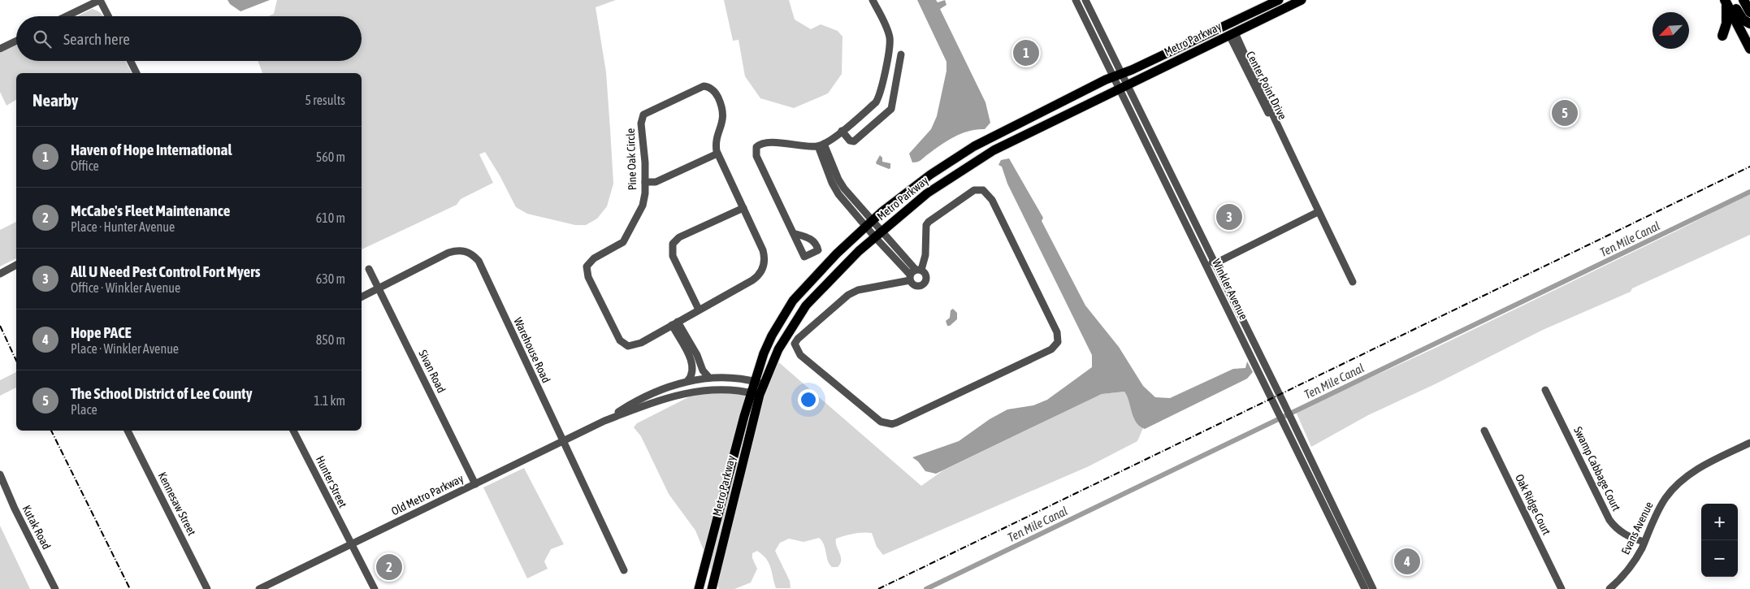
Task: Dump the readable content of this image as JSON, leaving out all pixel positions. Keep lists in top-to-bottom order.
{
  "streets": {
    "main road": ["Metro Parkway"],
    "street": [
      "Center Point Drive",
      "Pine Oak Circle",
      "Winkler Avenue",
      "Warehouse Road",
      "Sivan Road",
      "Swamp Cabbage Court",
      "Hunter Street",
      "Old Metro Parkway",
      "Kennesaw Street",
      "Oak Ridge Court",
      "Kutak Road",
      "Evans Avenue"
    ]
  },
  "crossings": [
    ["Metro Parkway", "Center Point Drive"],
    ["Metro Parkway", "Winkler Avenue"],
    ["Metro Parkway", "Old Metro Parkway"],
    ["Warehouse Road", "Sivan Road"],
    ["Warehouse Road", "Old Metro Parkway"],
    ["Sivan Road", "Old Metro Parkway"],
    ["Swamp Cabbage Court", "Evans Avenue"],
    ["Hunter Street", "Old Metro Parkway"]
  ],
  "water": ["Ten Mile Canal"],
  "north": "bottom left",
  "page": {
    "search": "Search here",
    "pins": [
      "1",
      "5",
      "3",
      "4",
      "2"
    ],
    "heading": ["Nearby", "5 results"],
    "list": [
      {
        "mark": "1",
        "name": "Haven of Hope International",
        "note": "Office",
        "value": "560 m"
      },
      {
        "mark": "2",
        "name": "McCabe's Fleet Maintenance",
        "note": "Place · Hunter Avenue",
        "value": "610 m"
      },
      {
        "mark": "3",
        "name": "All U Need Pest Control Fort Myers",
        "note": "Office · Winkler Avenue",
        "value": "630 m"
      },
      {
        "mark": "4",
        "name": "Hope PACE",
        "note": "Place · Winkler Avenue",
        "value": "850 m"
      },
      {
        "mark": "5",
        "name": "The School District of Lee County",
        "note": "Place",
        "value": "1.1 km"
      }
    ],
    "map_buttons": ["+", "−"]
  }
}
